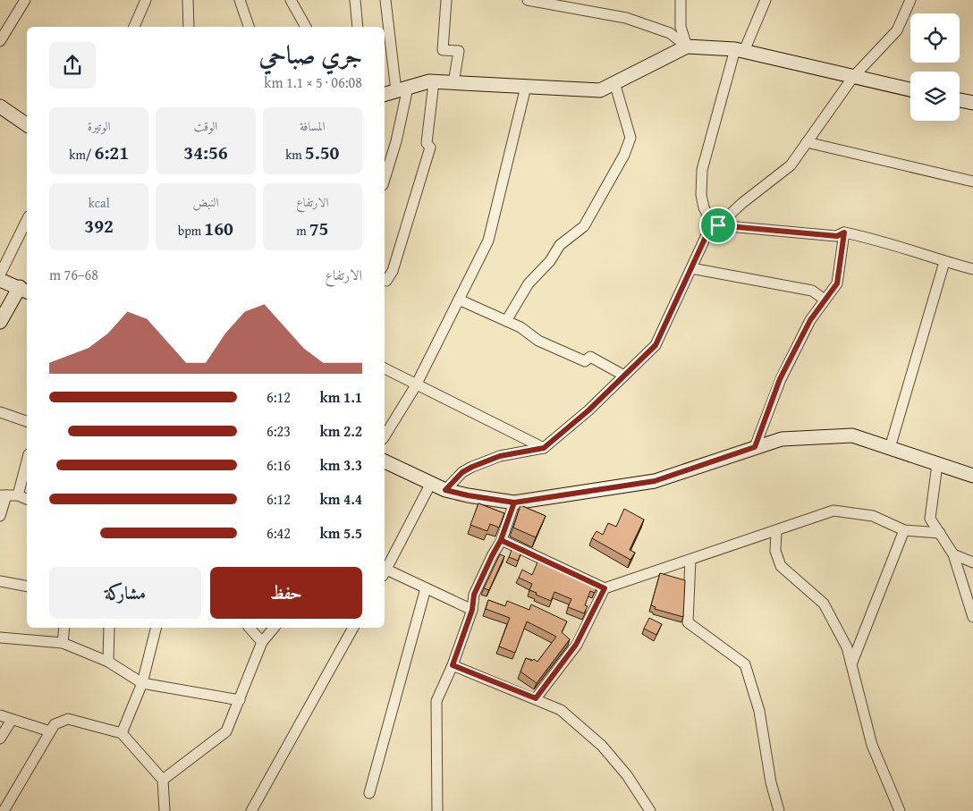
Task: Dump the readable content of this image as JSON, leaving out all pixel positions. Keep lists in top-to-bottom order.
{
  "page": {
    "heading": ["جري صباحي", "06:08 · 5 × 1.1 km"],
    "stats": [
      ["المسافة", "5.50 km"],
      ["الوقت", "34:56"],
      ["الوتيرة", "6:21 /km"],
      ["الارتفاع", "75 m"],
      ["النبض", "160 bpm"],
      ["kcal", "392"]
    ],
    "chart": ["الارتفاع", "68–76 m"],
    "list": [
      {
        "name": "1.1 km",
        "note": "6:12"
      },
      {
        "name": "2.2 km",
        "note": "6:23"
      },
      {
        "name": "3.3 km",
        "note": "6:16"
      },
      {
        "name": "4.4 km",
        "note": "6:12"
      },
      {
        "name": "5.5 km",
        "note": "6:42"
      }
    ],
    "buttons": ["حفظ", "مشاركة"]
  }
}
